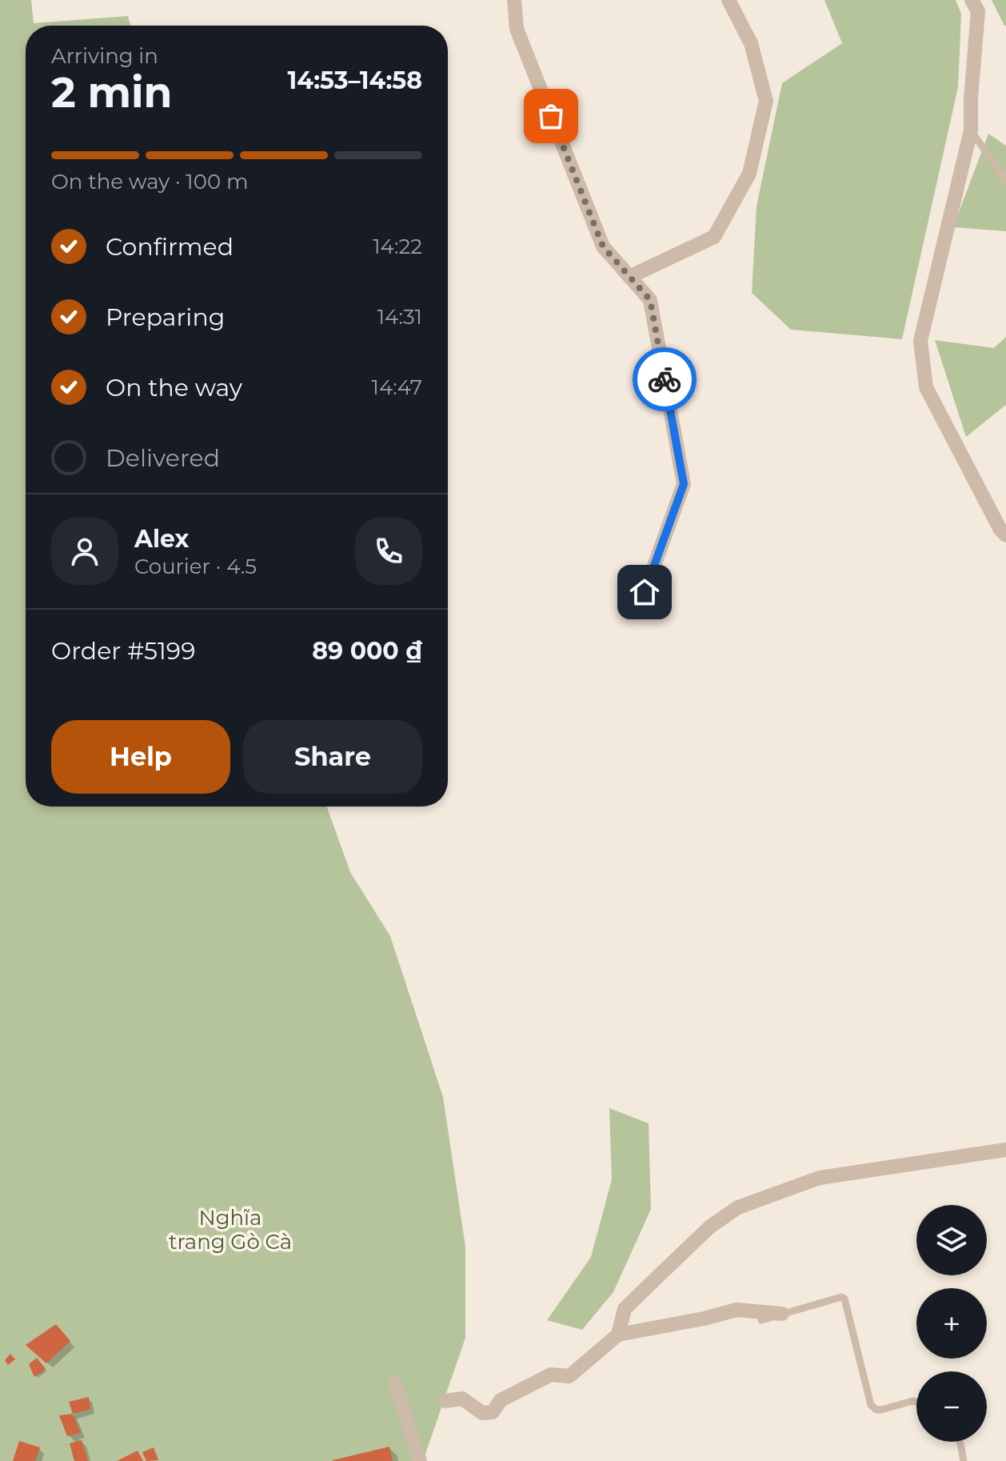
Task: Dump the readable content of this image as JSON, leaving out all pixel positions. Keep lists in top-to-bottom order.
{
  "parks": ["Nghĩa trang Gò Cà"],
  "page": {
    "heading": ["2 min", "Arriving in", "14:53–14:58"],
    "panel": [
      "Alex",
      "Courier · 4.5",
      "Order #5199",
      "89 000 ₫"
    ],
    "bar": "On the way · 100 m",
    "list": [
      ["Confirmed", "14:22"],
      ["Preparing", "14:31"],
      ["On the way", "14:47"],
      "Delivered"
    ],
    "buttons": ["Help", "Share"],
    "map_buttons": ["+", "−"]
  }
}
